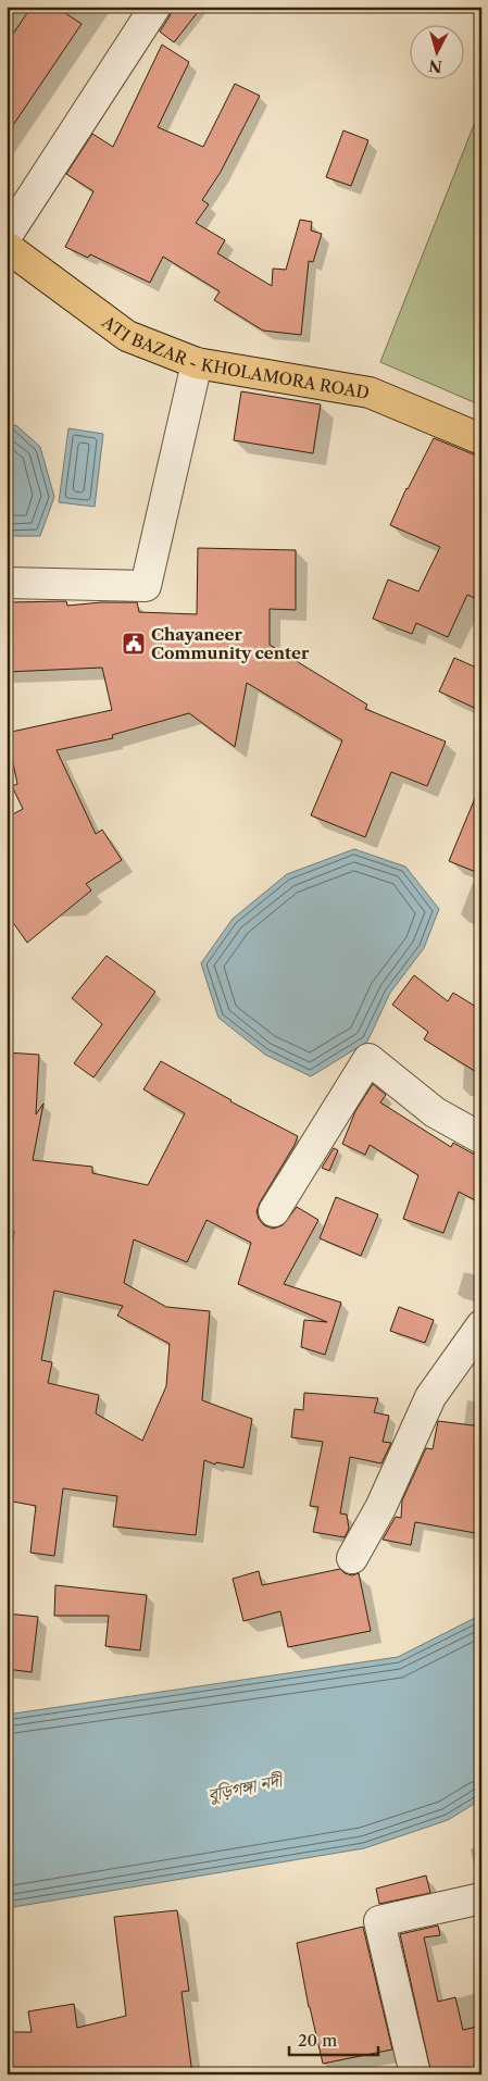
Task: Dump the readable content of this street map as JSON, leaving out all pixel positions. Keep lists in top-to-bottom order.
{
  "streets": {
    "main road": ["ATI BAZAR - KHOLAMORA ROAD"]
  },
  "water": ["বুড়িগঙ্গা নদী"],
  "places": {
    "public building": ["Chayaneer Community center"]
  },
  "scale_bar": "20 m",
  "north": "bottom"
}
